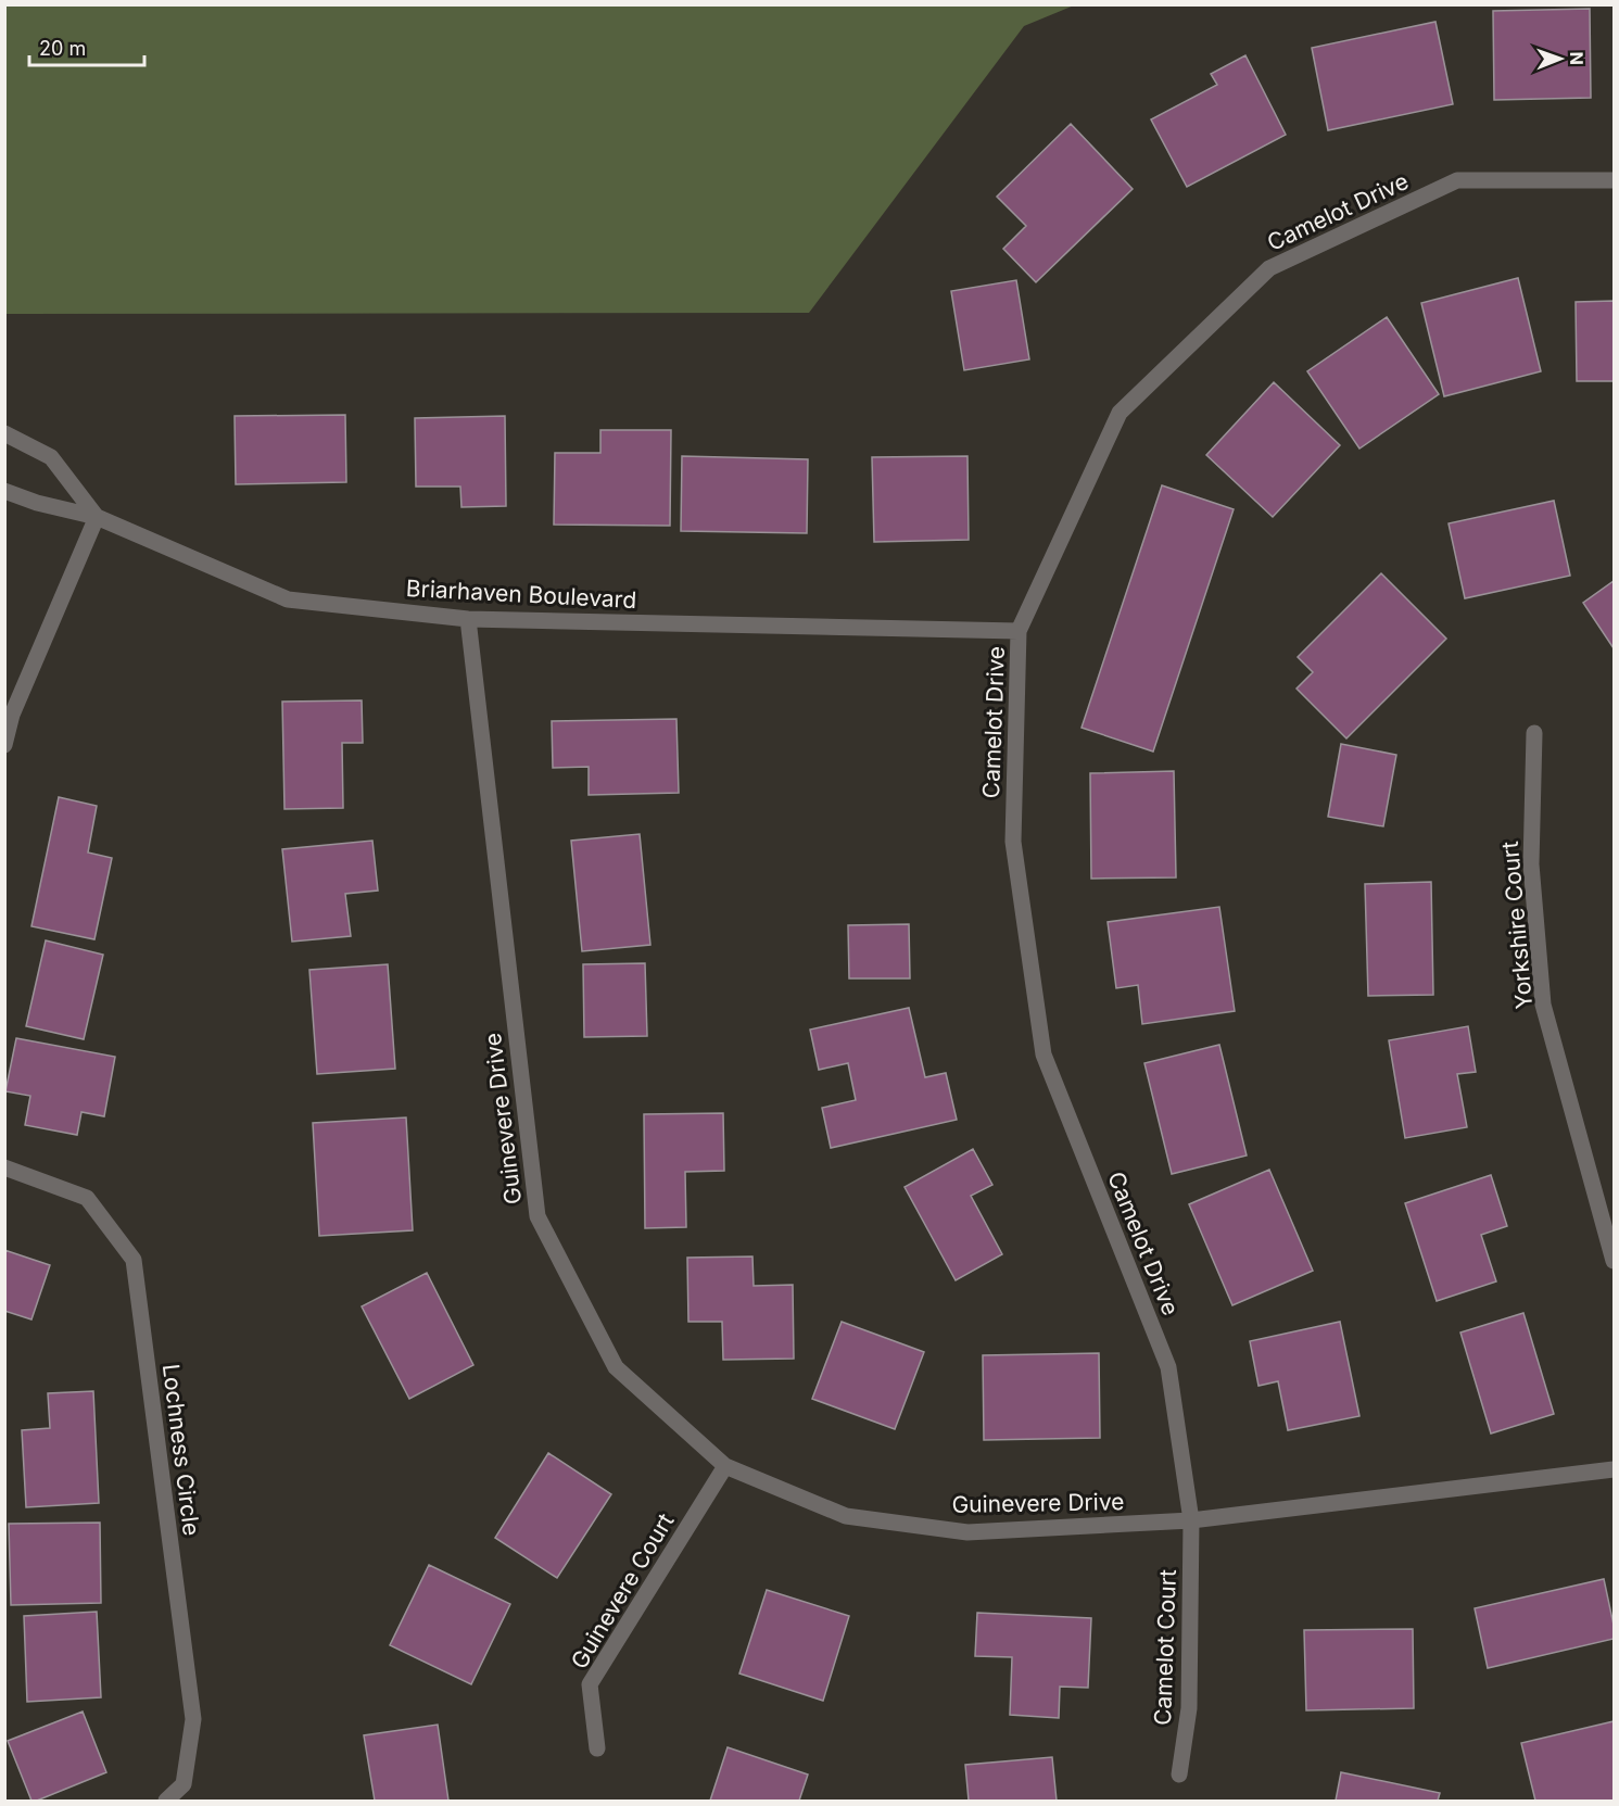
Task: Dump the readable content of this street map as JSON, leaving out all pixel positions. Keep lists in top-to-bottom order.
{
  "streets": {
    "street": [
      "Camelot Drive",
      "Briarhaven Boulevard",
      "Yorkshire Court",
      "Guinevere Drive",
      "Lochness Circle",
      "Guinevere Court",
      "Camelot Court"
    ]
  },
  "crossings": [
    ["Camelot Drive", "Briarhaven Boulevard"],
    ["Camelot Drive", "Guinevere Drive"],
    ["Camelot Drive", "Camelot Court"],
    ["Briarhaven Boulevard", "Guinevere Drive"],
    ["Guinevere Drive", "Guinevere Court"],
    ["Guinevere Drive", "Camelot Court"]
  ],
  "scale_bar": "20 m",
  "north": "right"
}
